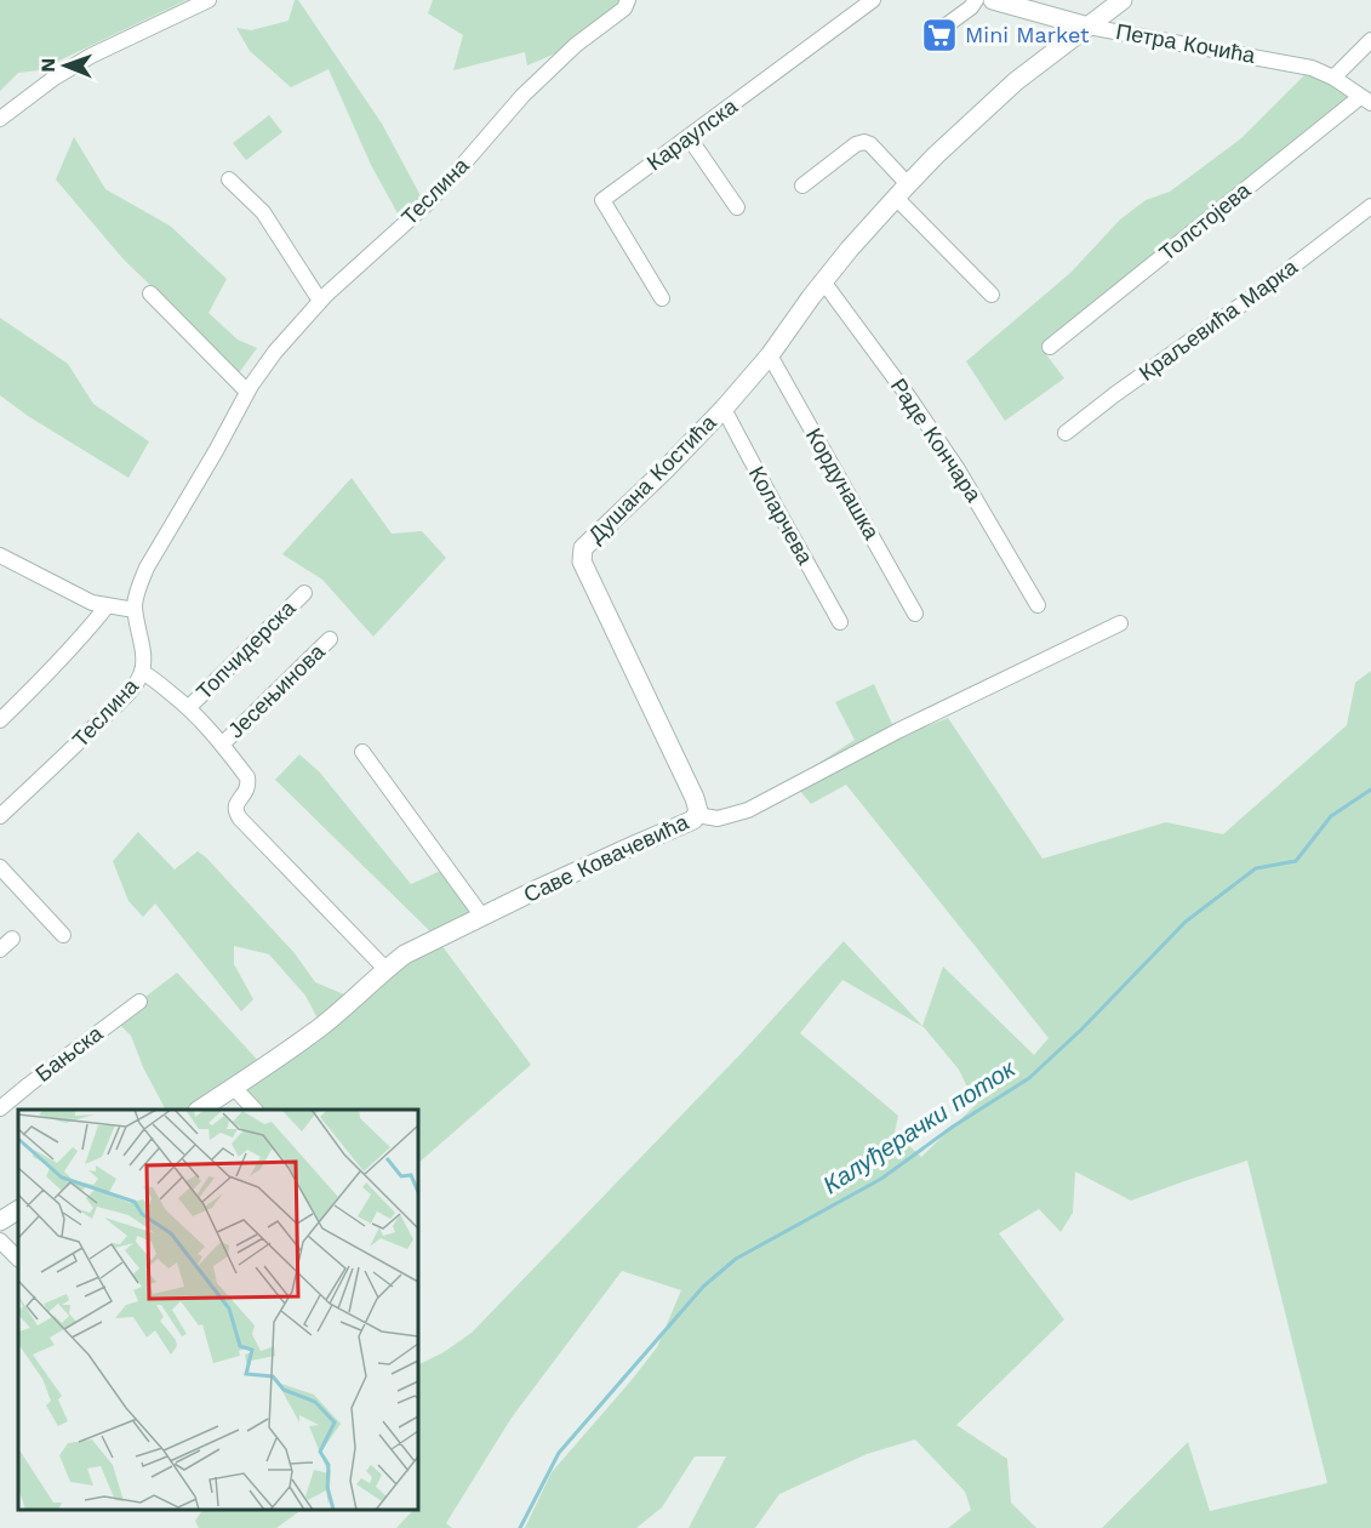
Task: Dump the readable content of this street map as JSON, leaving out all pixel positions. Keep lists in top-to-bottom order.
{
  "streets": {
    "street": [
      "Петра Кочића",
      "Караулска",
      "Теслина",
      "Толстојева",
      "Краљевића Марка",
      "Раде Кончара",
      "Душана Костића",
      "Кордунашка",
      "Коларчева",
      "Топчидерска",
      "Јесењинова",
      "Саве Ковачевића",
      "Бањска"
    ]
  },
  "crossings": [
    ["Петра Кочића", "Толстојева"],
    ["Петра Кочића", "Душана Костића"],
    ["Раде Кончара", "Душана Костића"],
    ["Душана Костића", "Кордунашка"],
    ["Душана Костића", "Коларчева"],
    ["Душана Костића", "Саве Ковачевића"]
  ],
  "water": ["Калуђерачки поток"],
  "places": {
    "supermarket": ["Mini Market"]
  },
  "north": "left"
}
